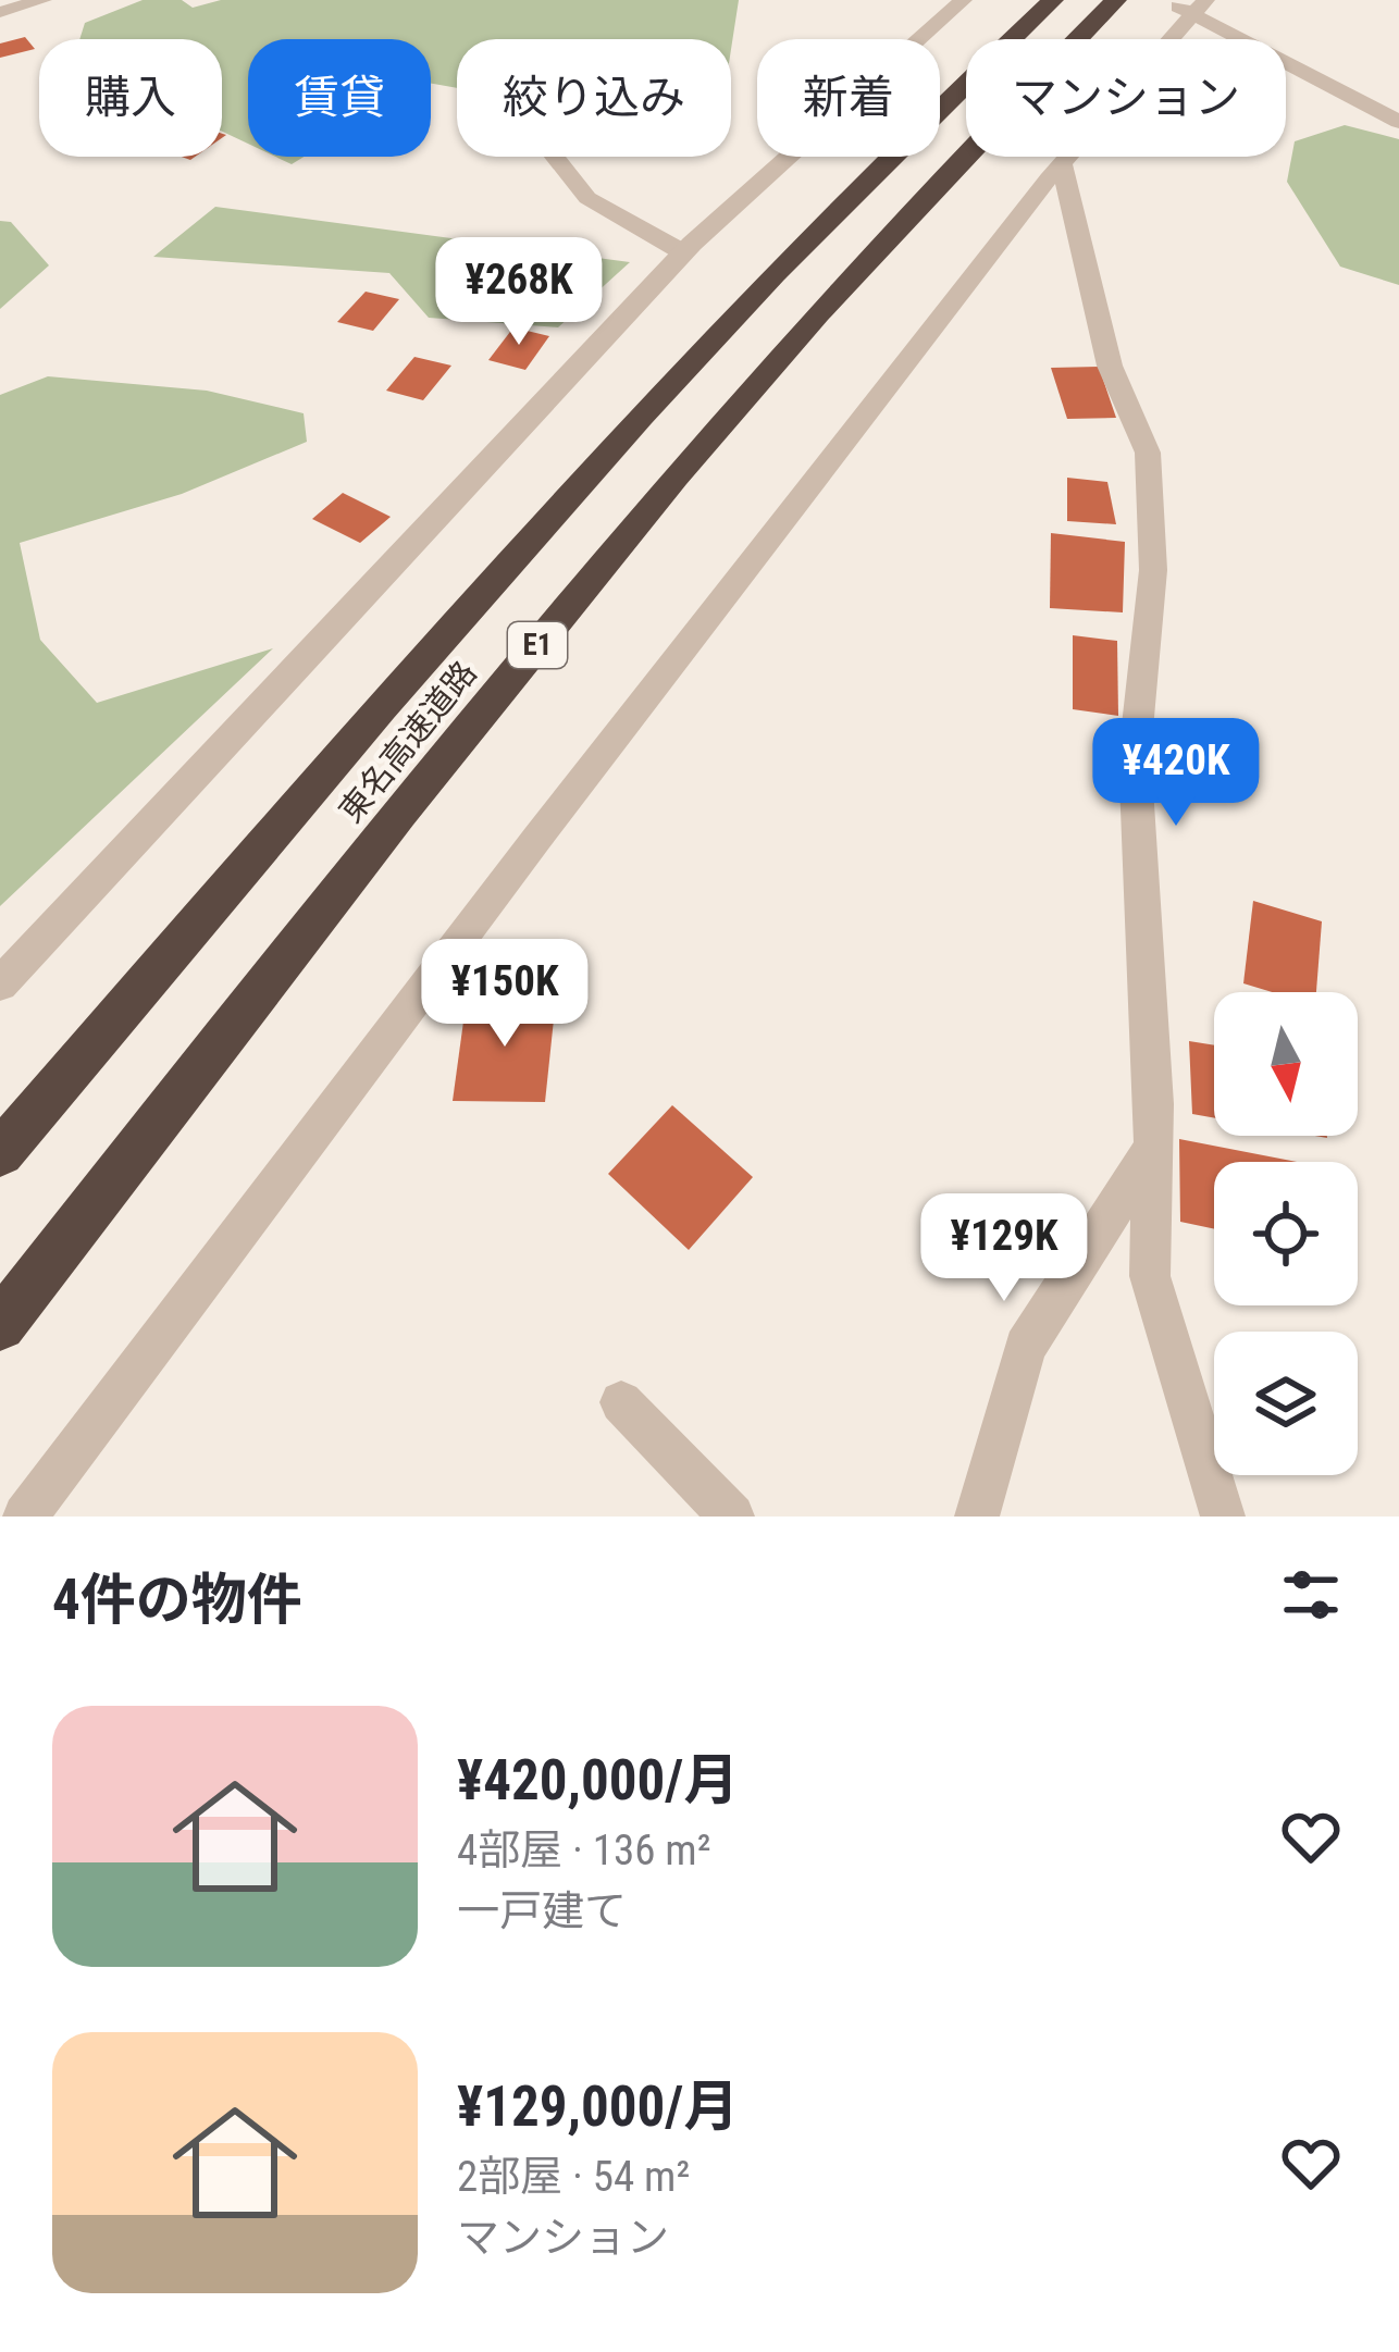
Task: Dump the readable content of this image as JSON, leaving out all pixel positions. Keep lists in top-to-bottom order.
{
  "streets": {
    "highway": ["E1", "東名高速道路"]
  },
  "north": "bottom",
  "page": {
    "chip": [
      "購入",
      "賃貸",
      "絞り込み",
      "新着",
      "マンション"
    ],
    "price": [
      "¥268K",
      "¥420K",
      "¥150K",
      "¥129K"
    ],
    "heading": "4件の物件",
    "list": [
      {
        "name": "¥420,000/月",
        "note": "4部屋 · 136 m² · 一戸建て"
      },
      {
        "name": "¥129,000/月",
        "note": "2部屋 · 54 m² · マンション"
      }
    ]
  }
}
